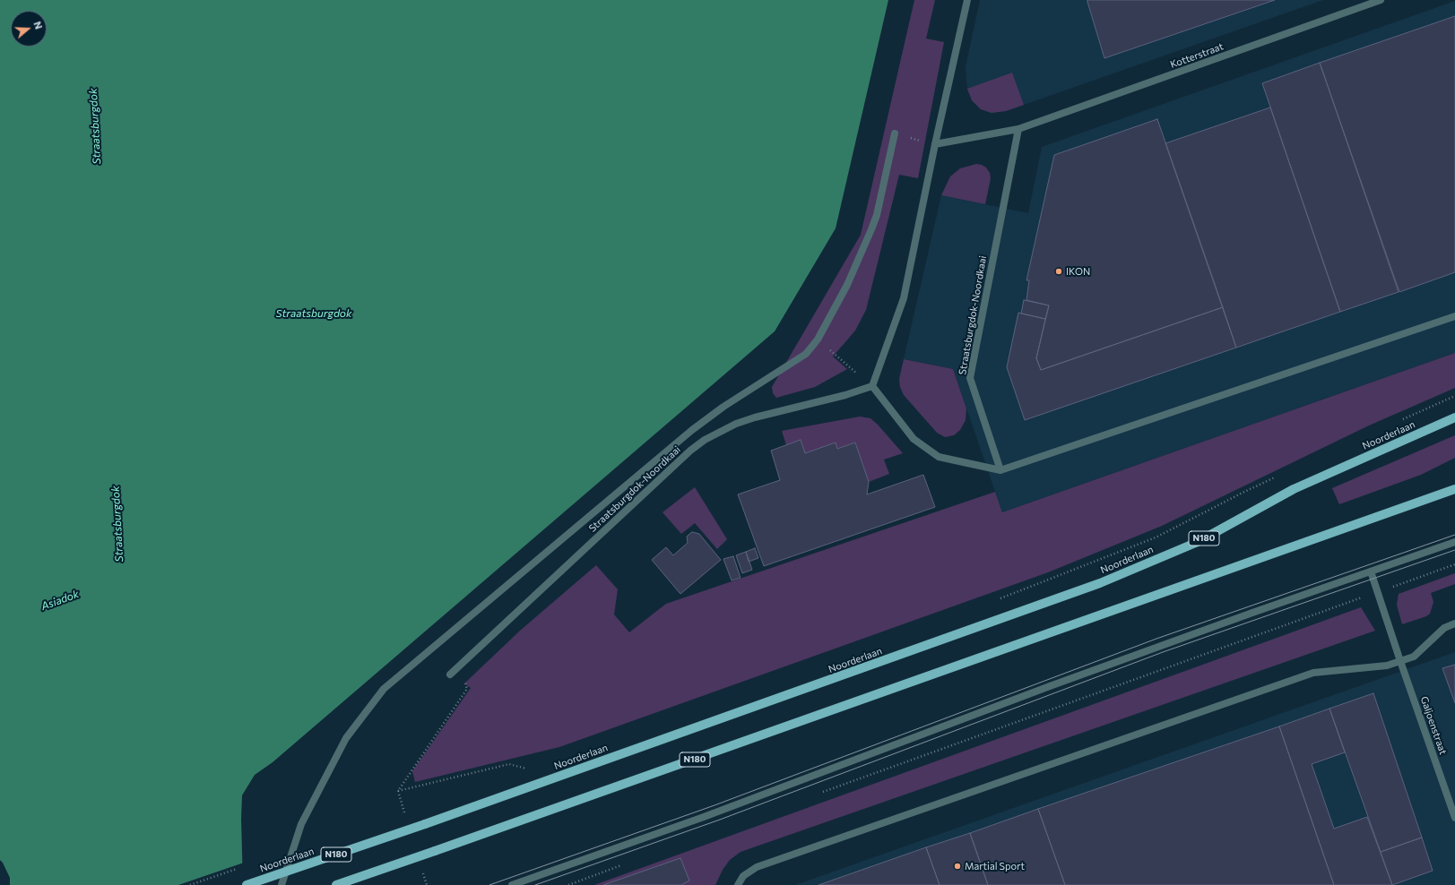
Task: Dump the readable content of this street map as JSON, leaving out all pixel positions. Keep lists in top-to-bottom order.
{
  "streets": {
    "main road": ["Noorderlaan", "N180"],
    "street": ["Kotterstraat", "Straatsburgdok-Noordkaai", "Galjoenstraat"]
  },
  "crossings": [
    ["Kotterstraat", "Straatsburgdok-Noordkaai"]
  ],
  "water": ["Straatsburgdok", "Asiadok"],
  "places": ["IKON", "Martial Sport"],
  "north": "right"
}
